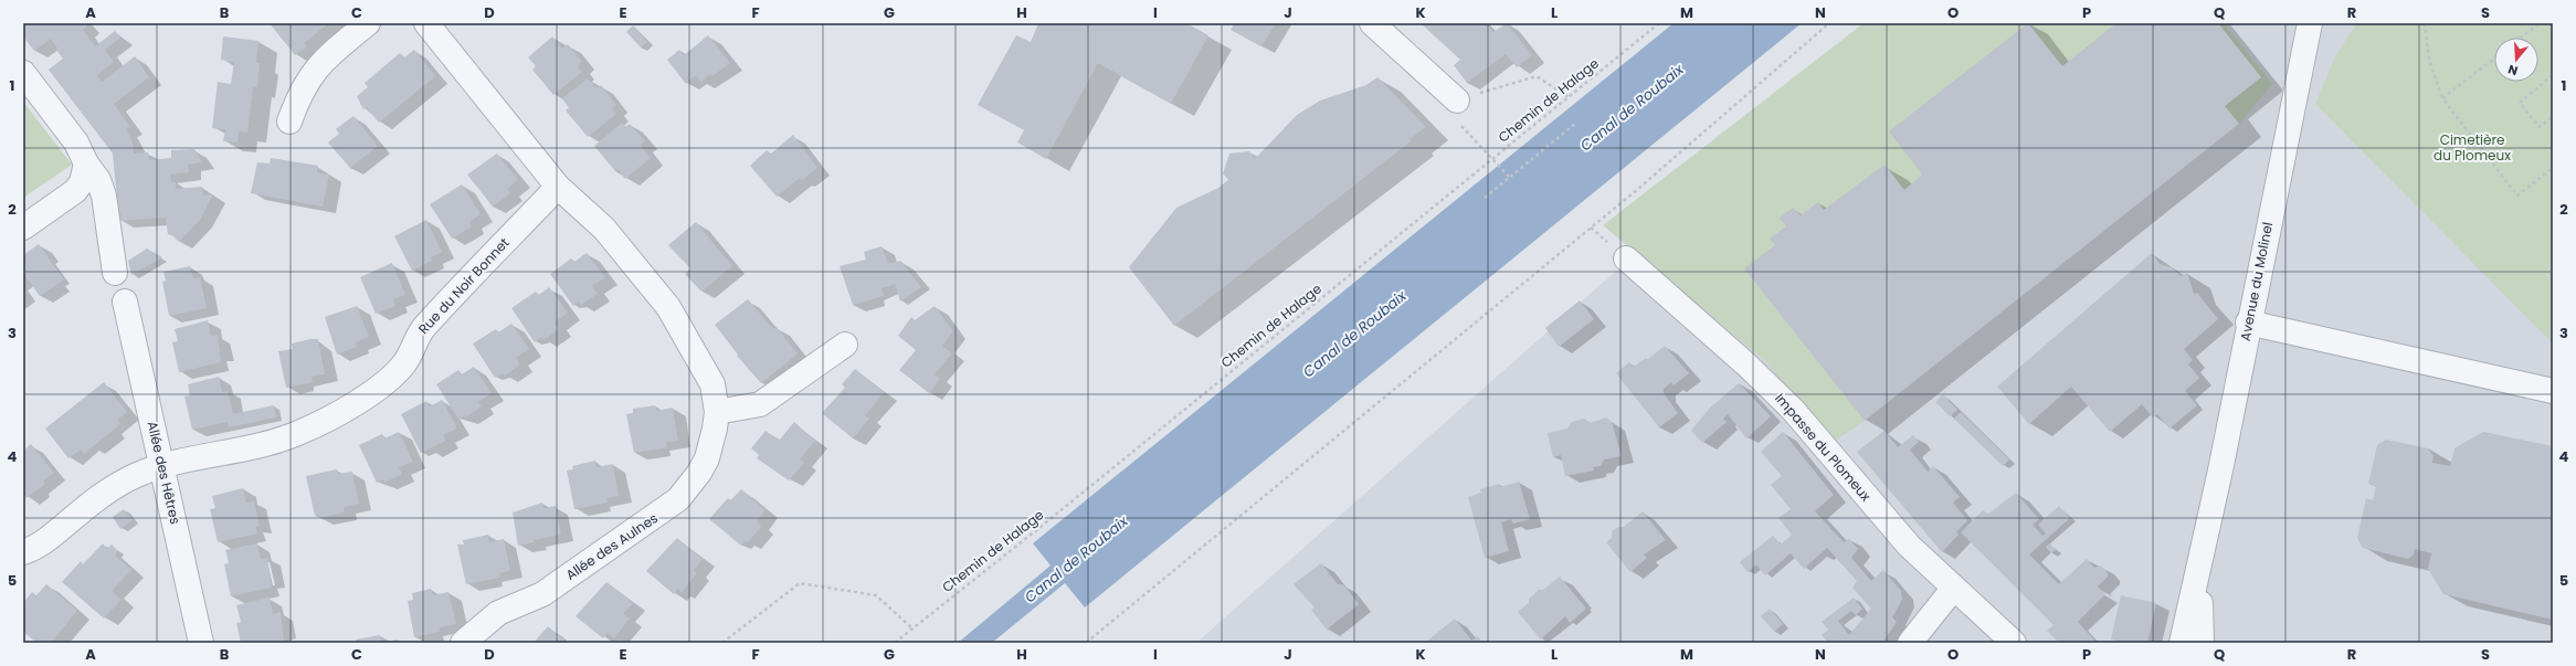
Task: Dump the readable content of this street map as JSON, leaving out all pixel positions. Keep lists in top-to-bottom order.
{
  "streets": {
    "street": [
      "Avenue du Molinel",
      "Rue du Noir Bonnet",
      "Impasse du Plomeux",
      "Allée des Hêtres",
      "Allée des Aulnes"
    ],
    "path": ["Chemin de Halage"]
  },
  "crossings": [
    ["Rue du Noir Bonnet", "Allée des Hêtres"],
    ["Rue du Noir Bonnet", "Allée des Aulnes"]
  ],
  "water": ["Canal de Roubaix"],
  "parks": ["Cimetière du Plomeux"],
  "north": "bottom",
  "grid": {
    "columns": [
      "A",
      "B",
      "C",
      "D",
      "E",
      "F",
      "G",
      "H",
      "I",
      "J",
      "K",
      "L",
      "M",
      "N",
      "O",
      "P",
      "Q",
      "R",
      "S"
    ],
    "rows": [
      "1",
      "2",
      "3",
      "4",
      "5"
    ]
  }
}
